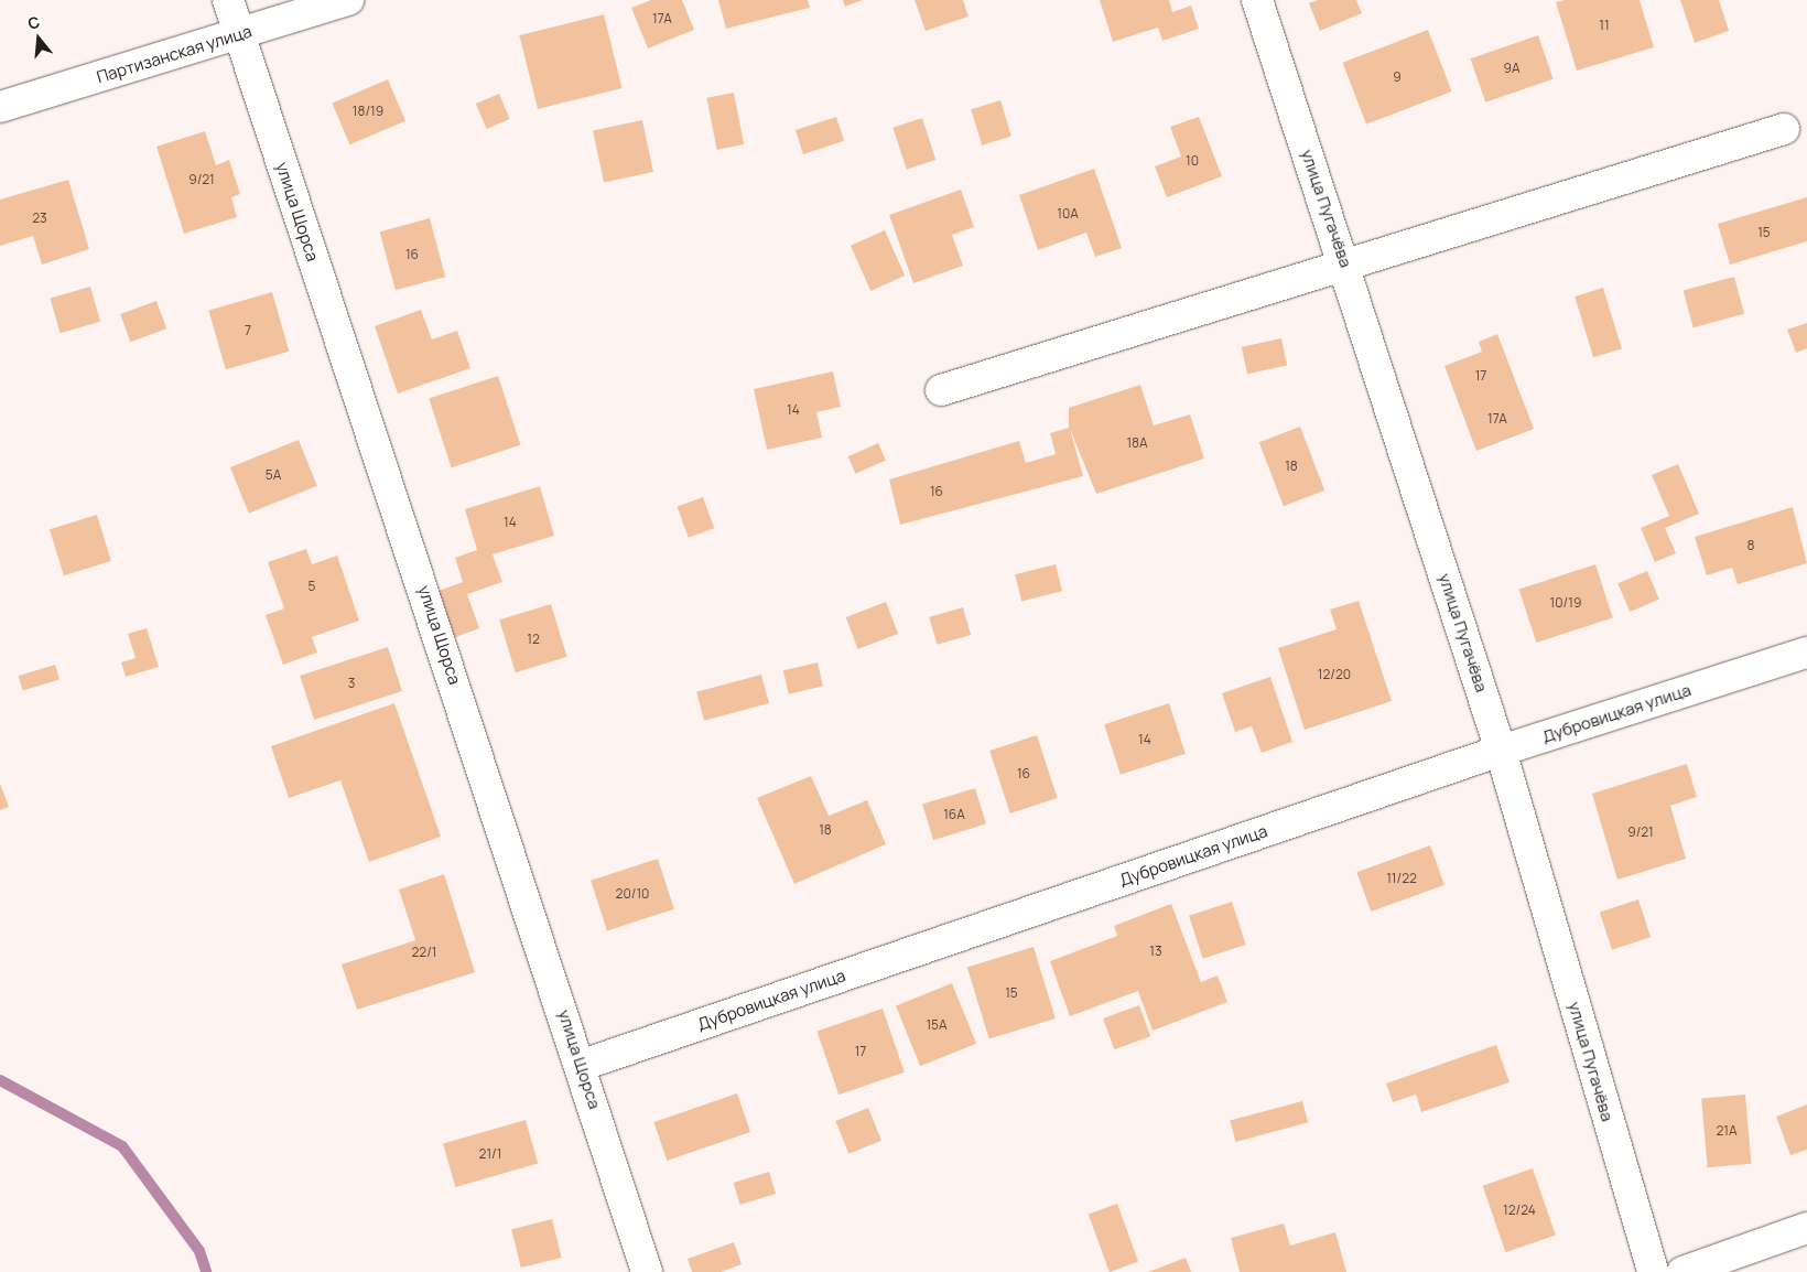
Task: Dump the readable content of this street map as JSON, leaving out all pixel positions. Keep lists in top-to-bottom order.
{
  "streets": {
    "street": [
      "Партизанская улица",
      "улица Пугачёва",
      "улица Щорса",
      "Дубровицкая улица"
    ]
  },
  "crossings": [
    ["Партизанская улица", "улица Щорса"],
    ["улица Пугачёва", "Дубровицкая улица"],
    ["улица Щорса", "Дубровицкая улица"]
  ],
  "house_numbers": [
    "17А",
    "11",
    "9А",
    "9",
    "18/19",
    "10",
    "9/21",
    "10А",
    "23",
    "15",
    "16",
    "7",
    "17",
    "14",
    "17А",
    "18А",
    "18",
    "5А",
    "16",
    "14",
    "8",
    "5",
    "10/19",
    "12",
    "12/20",
    "3",
    "14",
    "16",
    "16А",
    "18",
    "9/21",
    "11/22",
    "20/10",
    "13",
    "22/1",
    "15",
    "15А",
    "17",
    "21А",
    "21/1",
    "12/24"
  ],
  "north": "top"
}
